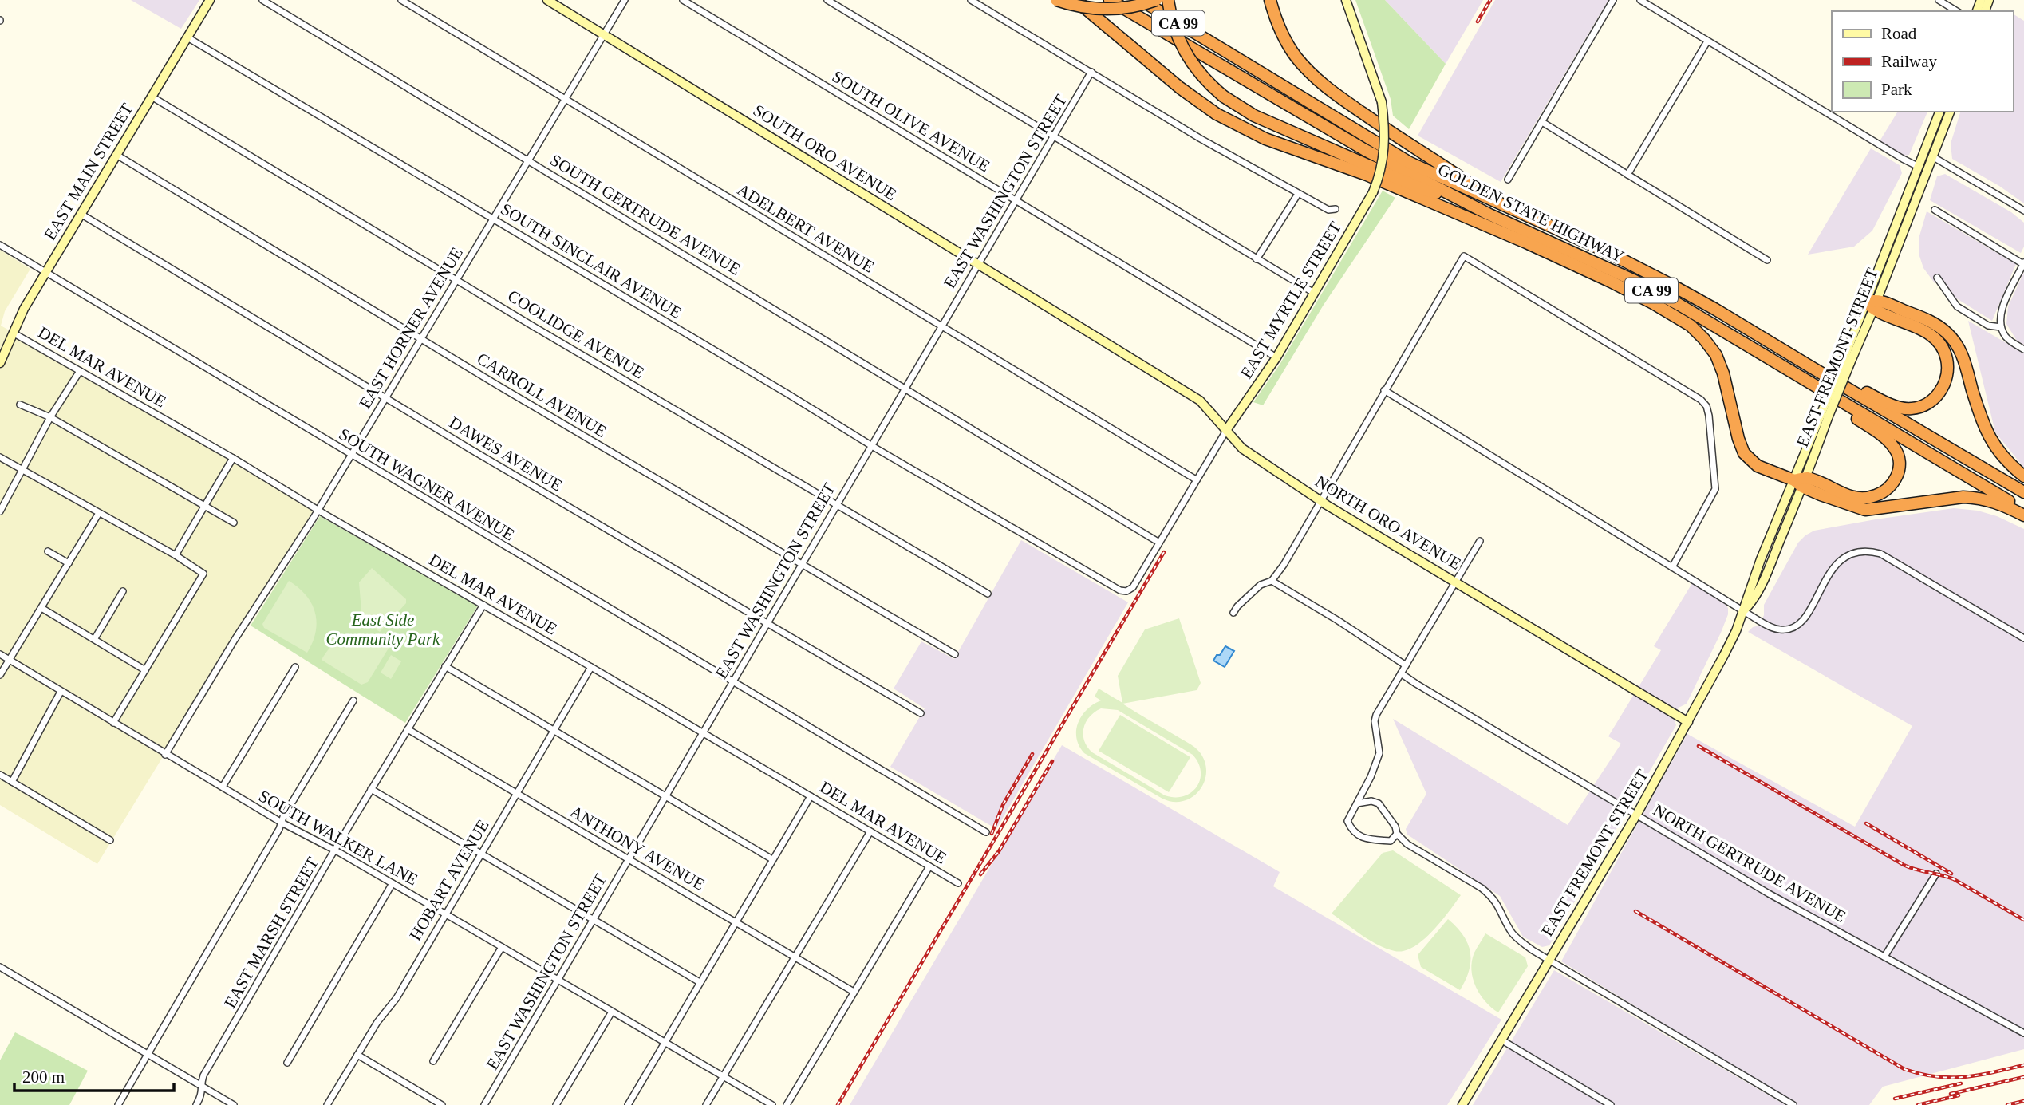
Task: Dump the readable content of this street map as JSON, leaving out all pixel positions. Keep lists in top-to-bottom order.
{
  "streets": {
    "highway": ["CA 99", "GOLDEN STATE HIGHWAY"],
    "street": [
      "SOUTH OLIVE AVENUE",
      "SOUTH ORO AVENUE",
      "EAST MAIN STREET",
      "EAST WASHINGTON STREET",
      "SOUTH GERTRUDE AVENUE",
      "ADELBERT AVENUE",
      "SOUTH SINCLAIR AVENUE",
      "EAST MYRTLE STREET",
      "EAST HORNER AVENUE",
      "COOLIDGE AVENUE",
      "EAST FREMONT STREET",
      "DEL MAR AVENUE",
      "CARROLL AVENUE",
      "DAWES AVENUE",
      "SOUTH WAGNER AVENUE",
      "NORTH ORO AVENUE",
      "SOUTH WALKER LANE",
      "ANTHONY AVENUE",
      "NORTH GERTRUDE AVENUE",
      "HOBART AVENUE",
      "EAST MARSH STREET"
    ]
  },
  "crossings": [
    ["SOUTH OLIVE AVENUE", "EAST WASHINGTON STREET"],
    ["SOUTH OLIVE AVENUE", "EAST MYRTLE STREET"],
    ["SOUTH ORO AVENUE", "EAST WASHINGTON STREET"],
    ["SOUTH ORO AVENUE", "EAST HORNER AVENUE"],
    ["SOUTH ORO AVENUE", "NORTH ORO AVENUE"],
    ["EAST MAIN STREET", "SOUTH SINCLAIR AVENUE"],
    ["EAST MAIN STREET", "COOLIDGE AVENUE"],
    ["EAST MAIN STREET", "DEL MAR AVENUE"],
    ["EAST MAIN STREET", "CARROLL AVENUE"],
    ["EAST MAIN STREET", "DAWES AVENUE"],
    ["EAST MAIN STREET", "SOUTH WAGNER AVENUE"],
    ["EAST WASHINGTON STREET", "SOUTH GERTRUDE AVENUE"],
    ["EAST WASHINGTON STREET", "ADELBERT AVENUE"],
    ["EAST WASHINGTON STREET", "SOUTH SINCLAIR AVENUE"],
    ["EAST WASHINGTON STREET", "COOLIDGE AVENUE"],
    ["EAST WASHINGTON STREET", "DEL MAR AVENUE"],
    ["EAST WASHINGTON STREET", "CARROLL AVENUE"],
    ["EAST WASHINGTON STREET", "DAWES AVENUE"],
    ["EAST WASHINGTON STREET", "SOUTH WAGNER AVENUE"],
    ["EAST WASHINGTON STREET", "SOUTH WALKER LANE"],
    ["EAST WASHINGTON STREET", "ANTHONY AVENUE"],
    ["SOUTH GERTRUDE AVENUE", "EAST MYRTLE STREET"],
    ["SOUTH GERTRUDE AVENUE", "EAST HORNER AVENUE"],
    ["ADELBERT AVENUE", "EAST MYRTLE STREET"],
    ["ADELBERT AVENUE", "EAST HORNER AVENUE"],
    ["SOUTH SINCLAIR AVENUE", "EAST MYRTLE STREET"],
    ["SOUTH SINCLAIR AVENUE", "EAST HORNER AVENUE"],
    ["EAST MYRTLE STREET", "NORTH ORO AVENUE"],
    ["EAST HORNER AVENUE", "COOLIDGE AVENUE"],
    ["EAST HORNER AVENUE", "DEL MAR AVENUE"],
    ["EAST HORNER AVENUE", "CARROLL AVENUE"],
    ["EAST HORNER AVENUE", "DAWES AVENUE"],
    ["EAST HORNER AVENUE", "SOUTH WAGNER AVENUE"],
    ["EAST HORNER AVENUE", "SOUTH WALKER LANE"],
    ["EAST FREMONT STREET", "NORTH ORO AVENUE"],
    ["EAST FREMONT STREET", "NORTH GERTRUDE AVENUE"],
    ["DEL MAR AVENUE", "HOBART AVENUE"],
    ["DEL MAR AVENUE", "EAST MARSH STREET"],
    ["SOUTH WALKER LANE", "HOBART AVENUE"],
    ["SOUTH WALKER LANE", "EAST MARSH STREET"],
    ["ANTHONY AVENUE", "HOBART AVENUE"],
    ["ANTHONY AVENUE", "EAST MARSH STREET"]
  ],
  "parks": ["East Side Community Park"],
  "legend": ["Road", "Railway", "Park"],
  "scale_bar": "200 m"
}
